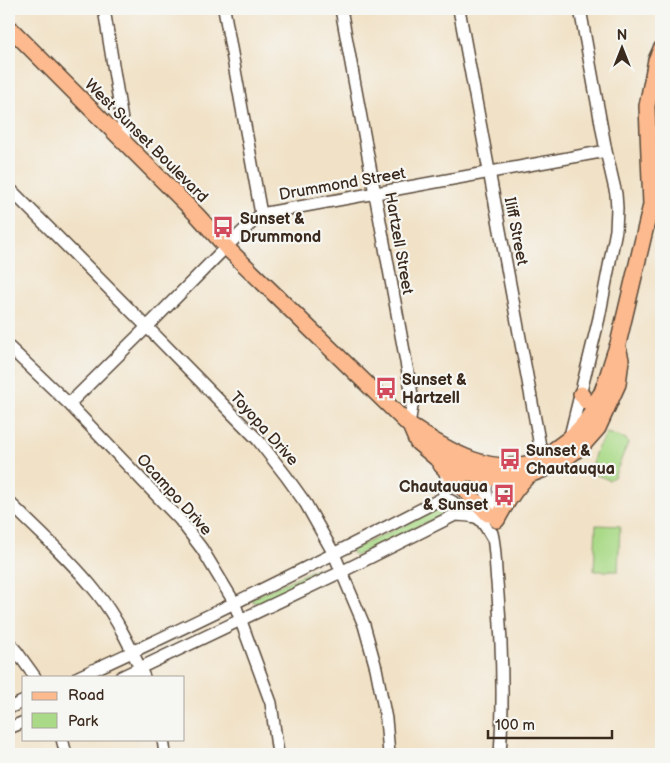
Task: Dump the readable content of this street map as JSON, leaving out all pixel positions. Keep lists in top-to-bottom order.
{
  "streets": {
    "main road": ["West Sunset Boulevard"],
    "street": [
      "Drummond Street",
      "Iliff Street",
      "Hartzell Street",
      "Toyopa Drive",
      "Ocampo Drive"
    ]
  },
  "crossings": [
    ["West Sunset Boulevard", "Drummond Street"],
    ["West Sunset Boulevard", "Iliff Street"],
    ["West Sunset Boulevard", "Hartzell Street"],
    ["Drummond Street", "Iliff Street"],
    ["Drummond Street", "Hartzell Street"],
    ["Drummond Street", "Toyopa Drive"],
    ["Drummond Street", "Ocampo Drive"]
  ],
  "places": {
    "bus stop": [
      "Sunset & Drummond",
      "Sunset & Hartzell",
      "Sunset & Chautauqua",
      "Chautauqua & Sunset"
    ]
  },
  "legend": ["Road", "Park"],
  "scale_bar": "100 m",
  "north": "top"
}
